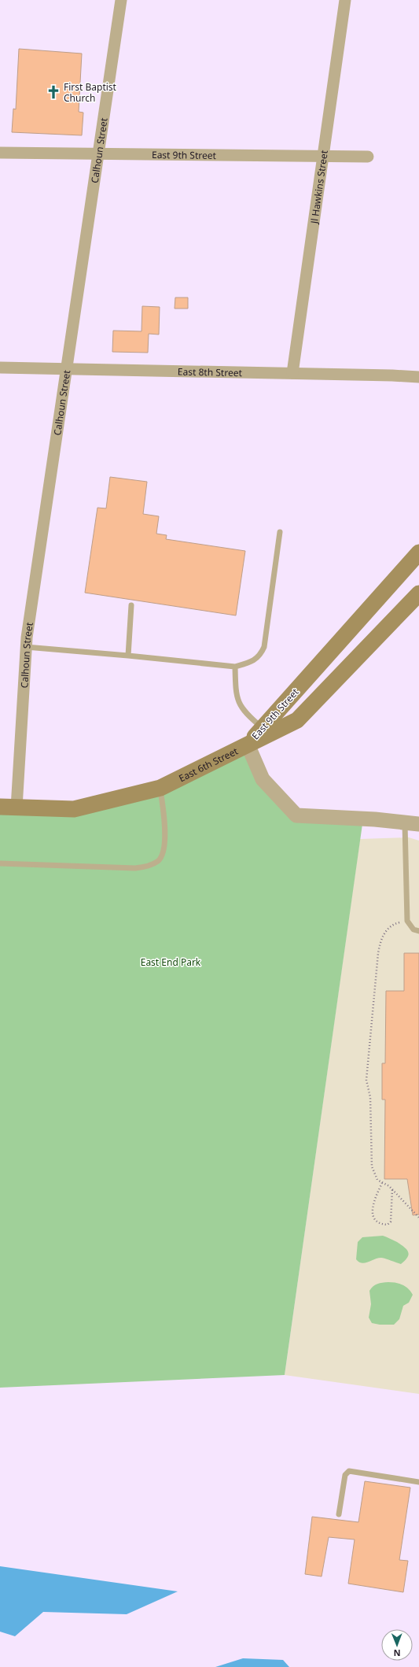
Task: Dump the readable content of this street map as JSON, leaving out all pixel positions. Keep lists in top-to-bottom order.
{
  "streets": {
    "main road": ["East 9th Street", "East 6th Street"],
    "street": ["Calhoun Street", "Jl Hawkins Street", "East 8th Street"]
  },
  "crossings": [
    ["Calhoun Street", "East 9th Street"],
    ["Calhoun Street", "East 8th Street"],
    ["Calhoun Street", "East 6th Street"],
    ["East 9th Street", "Jl Hawkins Street"],
    ["East 9th Street", "East 6th Street"],
    ["Jl Hawkins Street", "East 8th Street"]
  ],
  "parks": ["East End Park"],
  "places": {
    "church": ["First Baptist Church"]
  },
  "north": "bottom"
}
